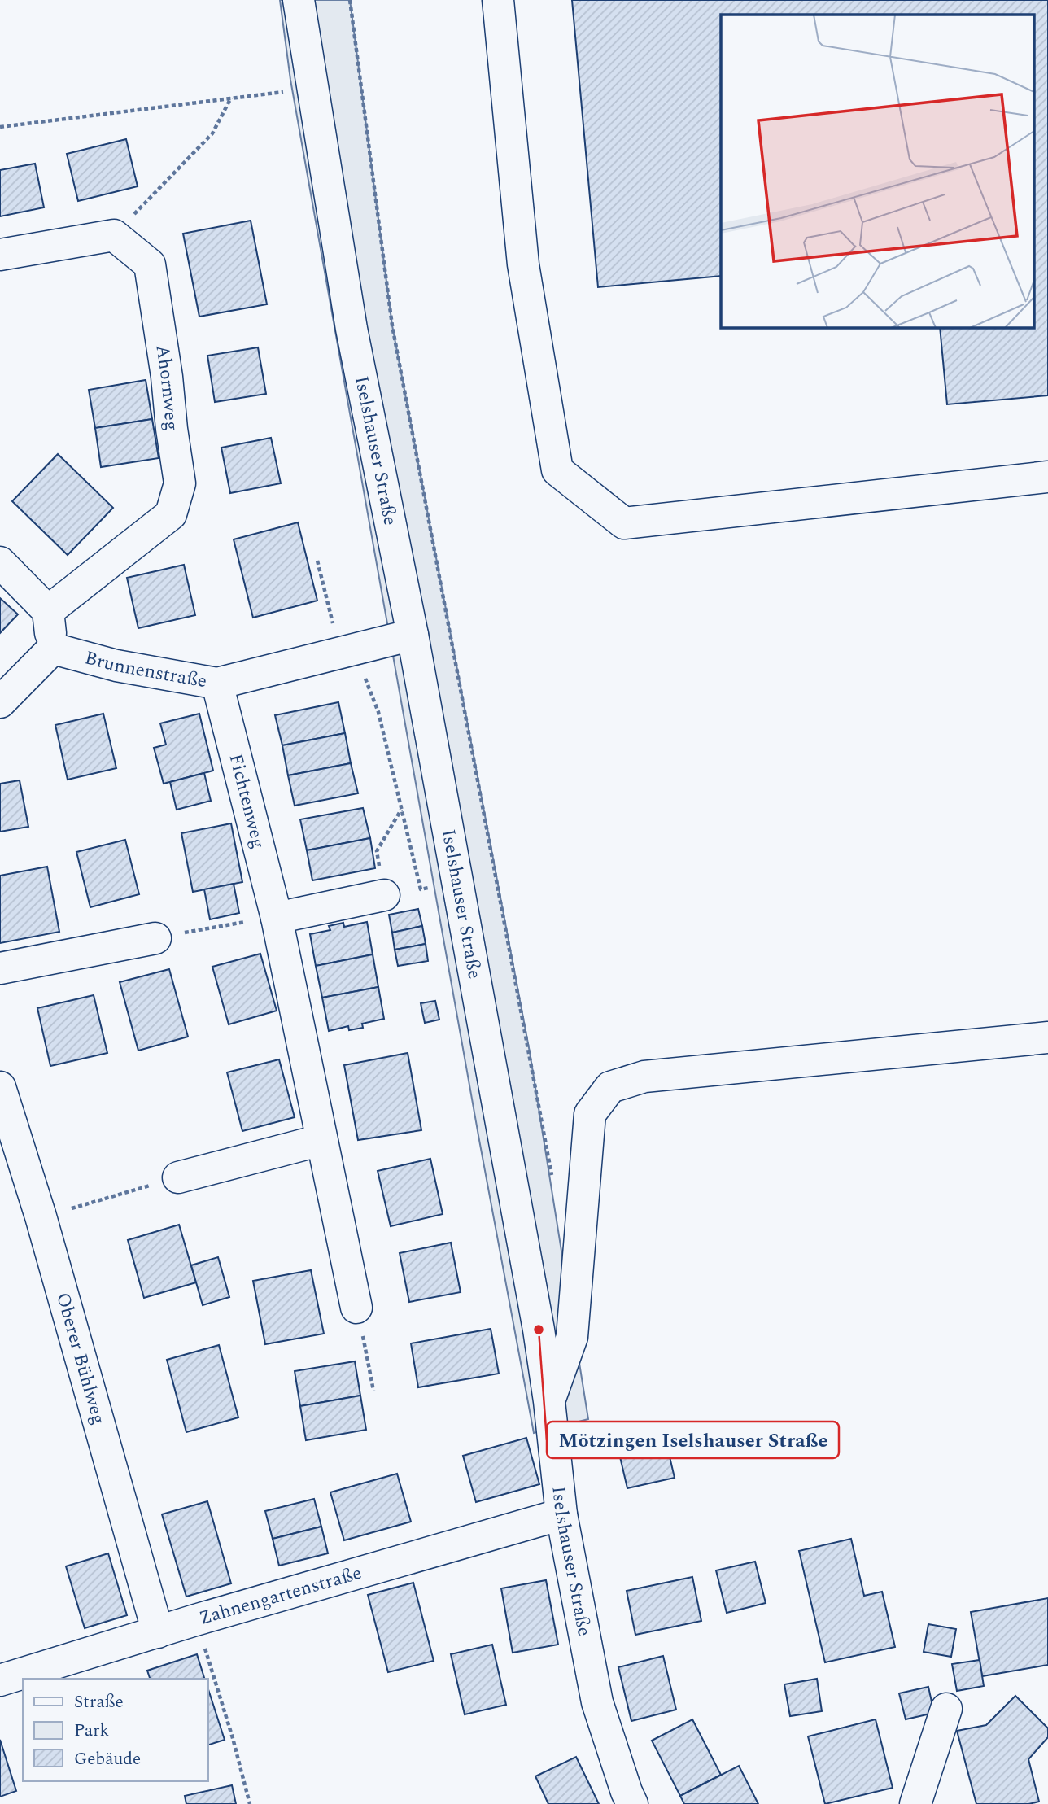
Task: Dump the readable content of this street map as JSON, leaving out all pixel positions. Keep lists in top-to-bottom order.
{
  "streets": {
    "street": [
      "Ahornweg",
      "Iselshauser Straße",
      "Brunnenstraße",
      "Fichtenweg",
      "Oberer Bühlweg",
      "Zahnengartenstraße"
    ]
  },
  "crossings": [
    ["Iselshauser Straße", "Brunnenstraße"],
    ["Iselshauser Straße", "Zahnengartenstraße"],
    ["Brunnenstraße", "Fichtenweg"],
    ["Oberer Bühlweg", "Zahnengartenstraße"]
  ],
  "places": ["Mötzingen Iselshauser Straße"],
  "legend": ["Straße", "Park", "Gebäude"]
}
